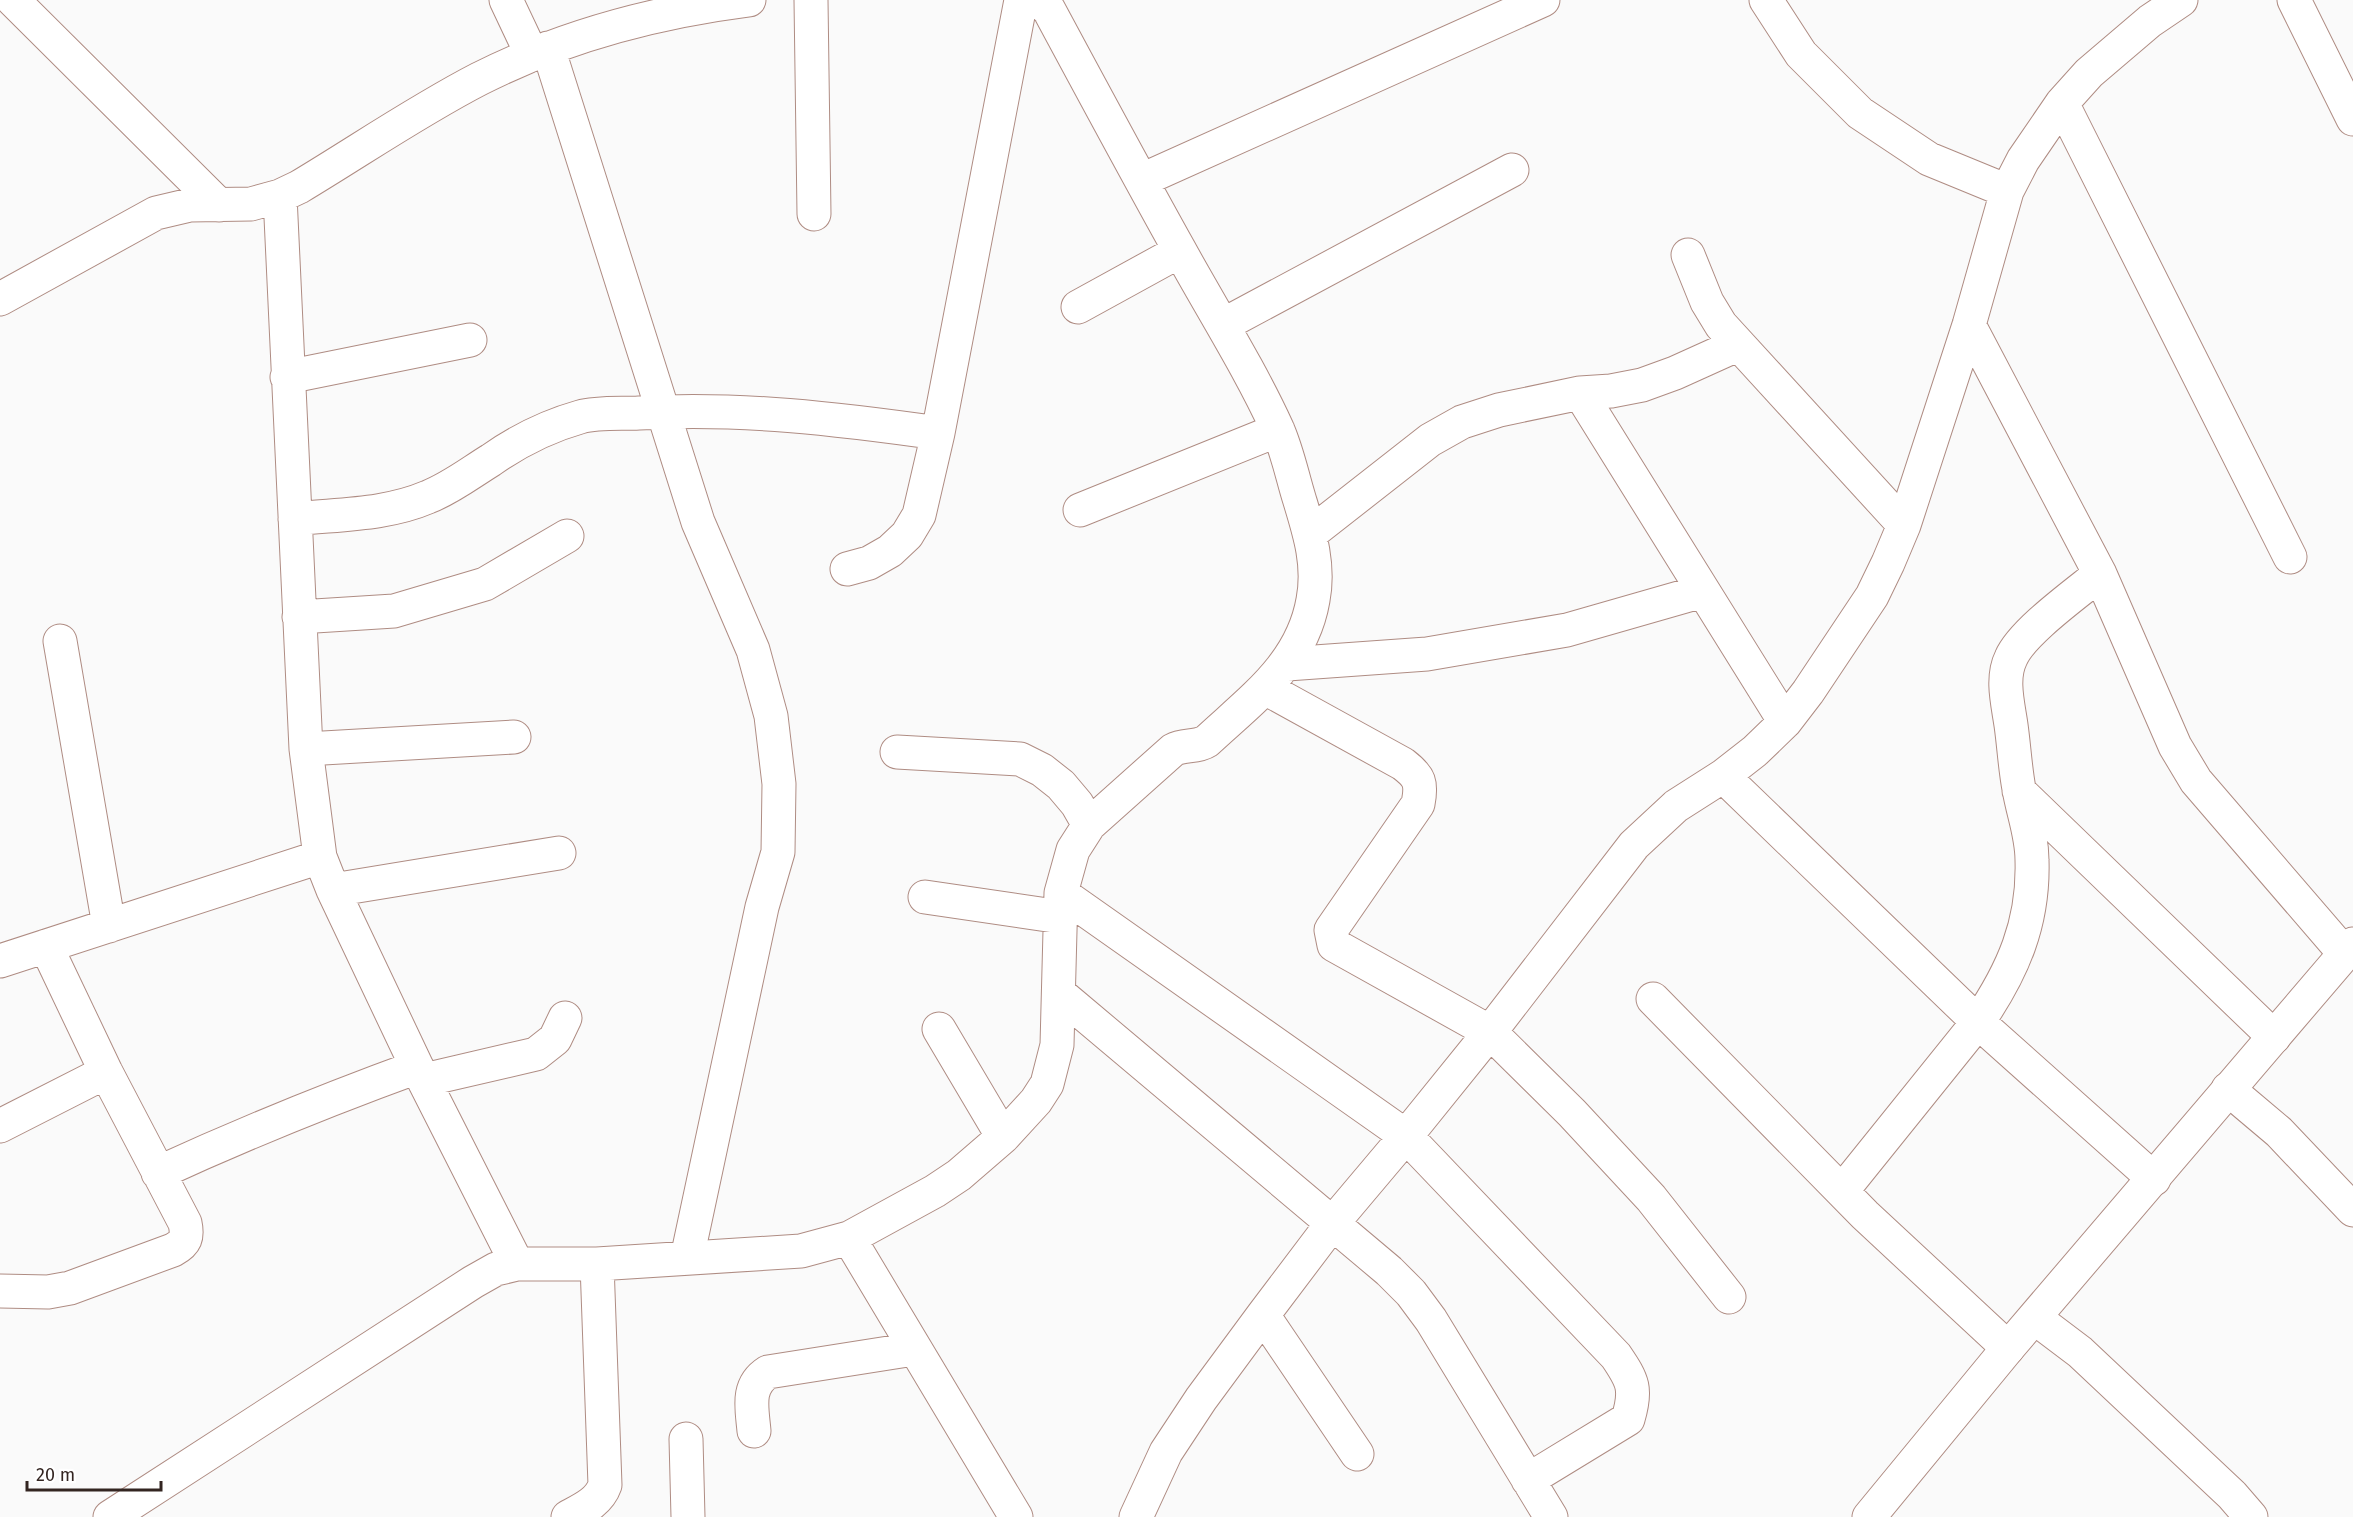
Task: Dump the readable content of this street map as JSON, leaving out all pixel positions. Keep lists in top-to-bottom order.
{
  "scale_bar": "20 m"
}
